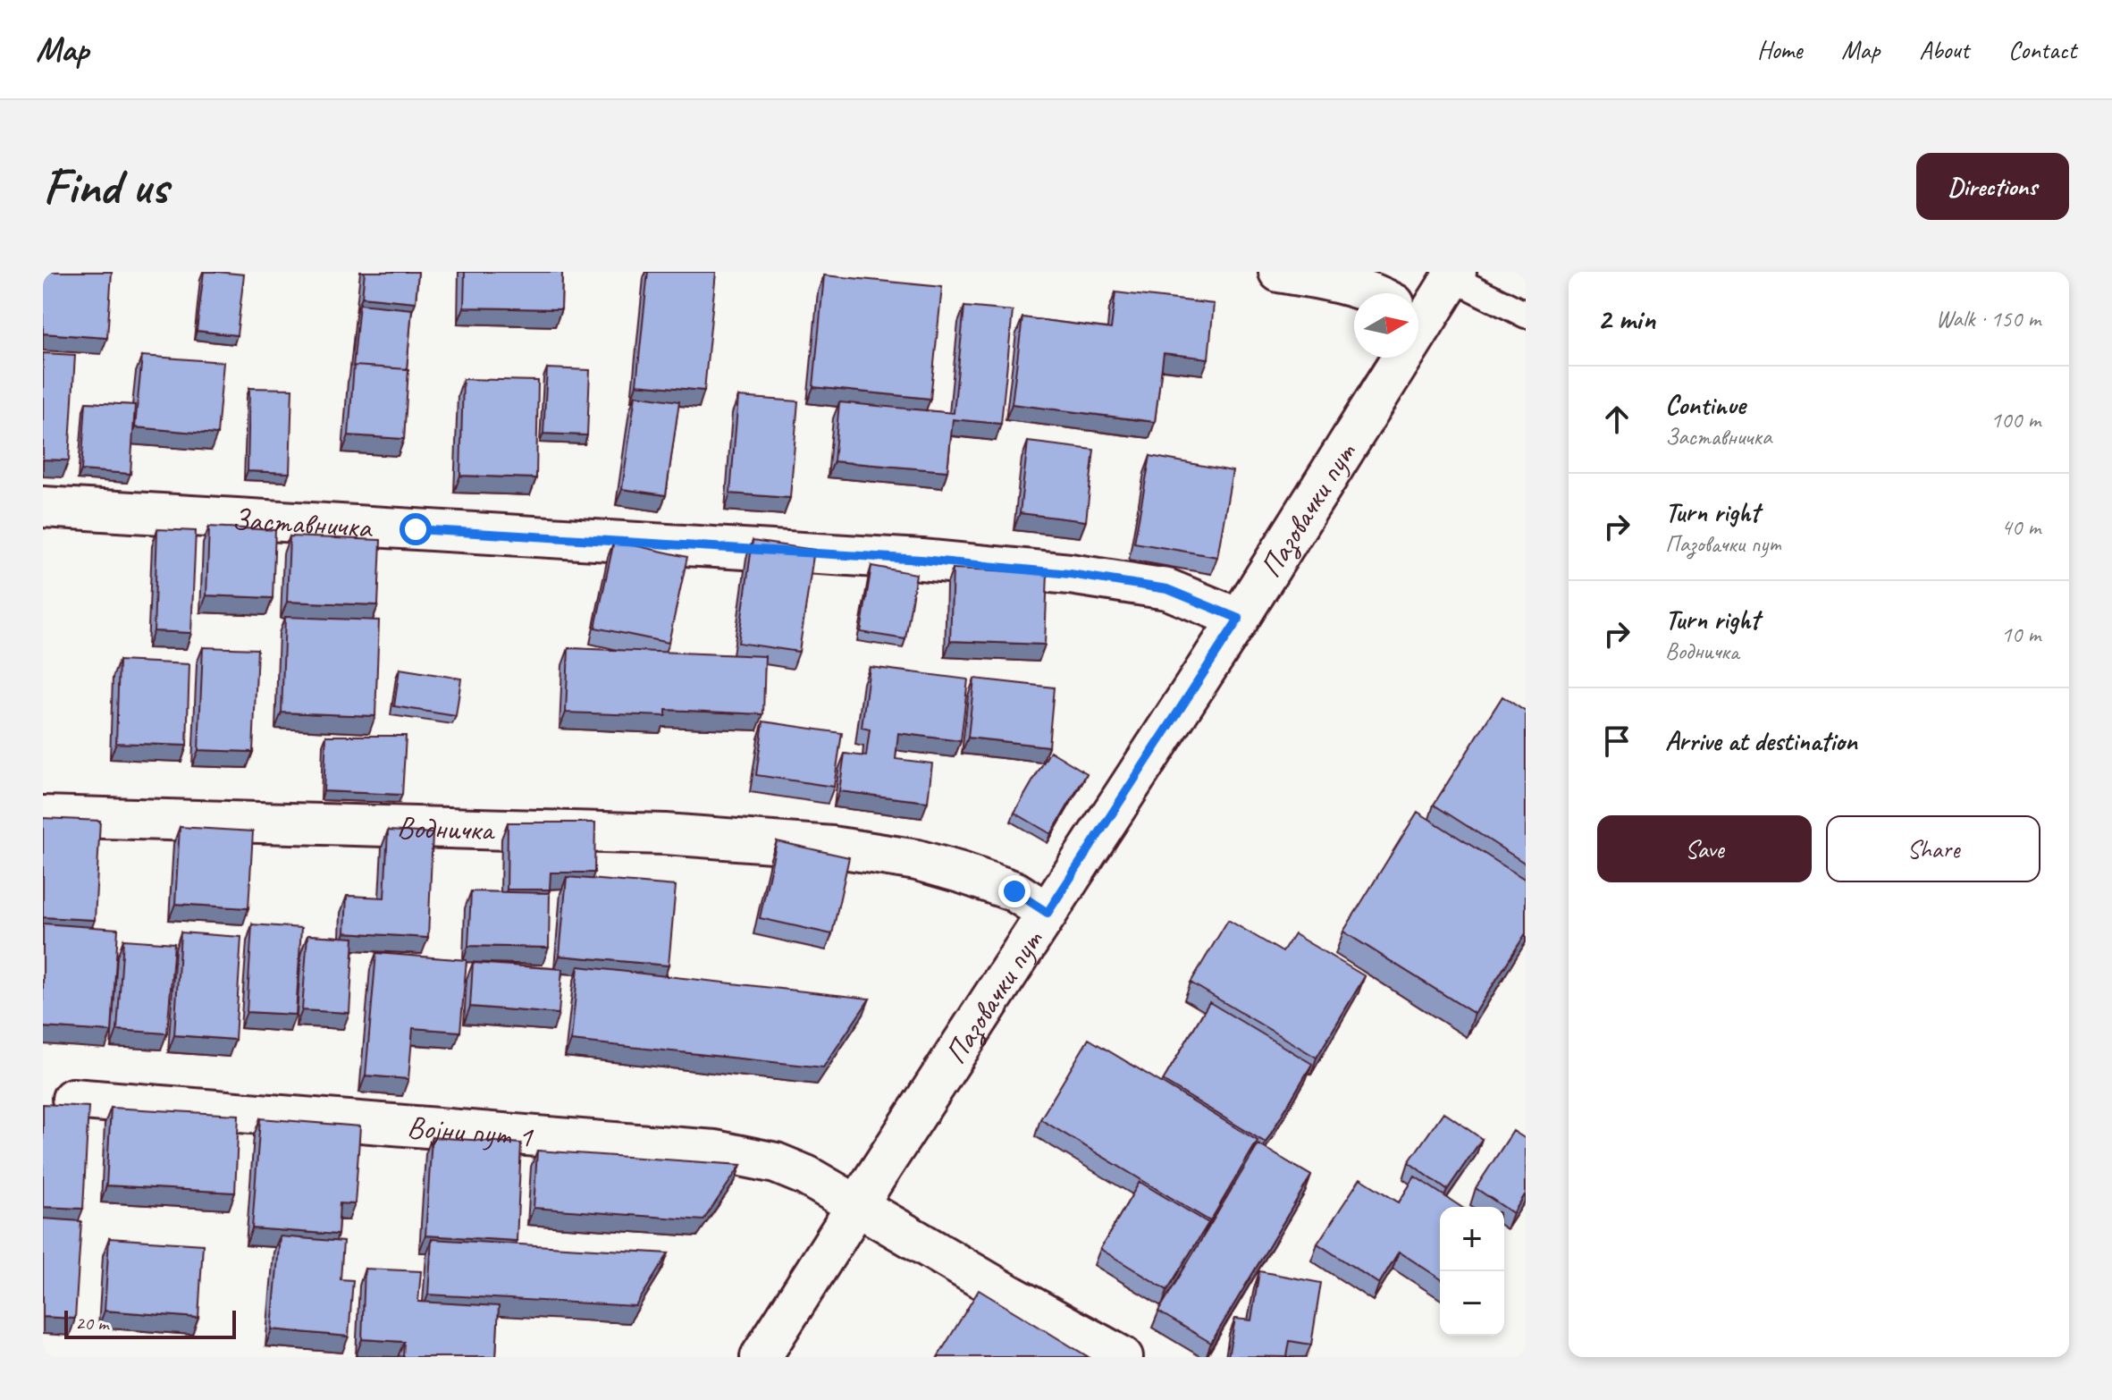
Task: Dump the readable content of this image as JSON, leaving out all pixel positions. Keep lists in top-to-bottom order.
{
  "streets": {
    "street": [
      "Пазовачки пут",
      "Заставничка",
      "Водничка",
      "Војни пут 1"
    ]
  },
  "crossings": [
    ["Пазовачки пут", "Заставничка"],
    ["Пазовачки пут", "Водничка"],
    ["Пазовачки пут", "Војни пут 1"]
  ],
  "scale_bar": "20 m",
  "north": "right",
  "page": {
    "header": "Map",
    "nav": [
      "Home",
      "Map",
      "About",
      "Contact"
    ],
    "buttons": [
      "Directions",
      ["Save", "Share"]
    ],
    "title": "Find us",
    "heading": ["2 min", "Walk · 150 m"],
    "list": [
      ["Continue", "Заставничка", "100 m"],
      ["Turn right", "Пазовачки пут", "40 m"],
      ["Turn right", "Водничка", "10 m"],
      "Arrive at destination"
    ],
    "map_buttons": ["+", "−"],
    "scale": "20 m"
  }
}
